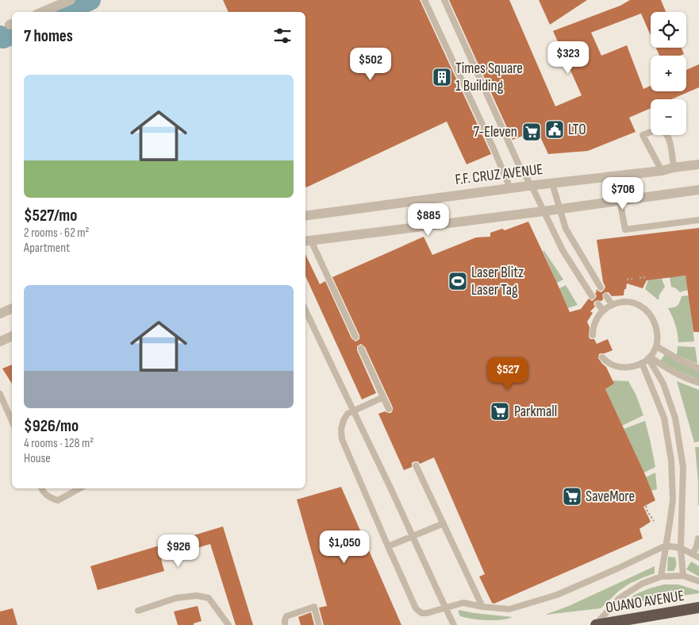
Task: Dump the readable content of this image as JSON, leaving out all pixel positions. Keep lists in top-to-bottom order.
{
  "streets": {
    "highway": ["OUANO AVENUE"],
    "street": ["F.F. CRUZ AVENUE"]
  },
  "places": {
    "building": ["Times Square 1 Building"],
    "public building": ["LTO"],
    "supermarket": ["7-Eleven", "Parkmall", "SaveMore"],
    "sports": ["Laser Blitz Laser Tag"]
  },
  "page": {
    "map_buttons": ["+", "−"],
    "heading": "7 homes",
    "price": [
      "$323",
      "$502",
      "$706",
      "$885",
      "$527",
      "$1,050",
      "$926"
    ],
    "list": [
      {
        "name": "$527/mo",
        "note": "2 rooms · 62 m² · Apartment"
      },
      {
        "name": "$926/mo",
        "note": "4 rooms · 128 m² · House"
      }
    ]
  }
}
